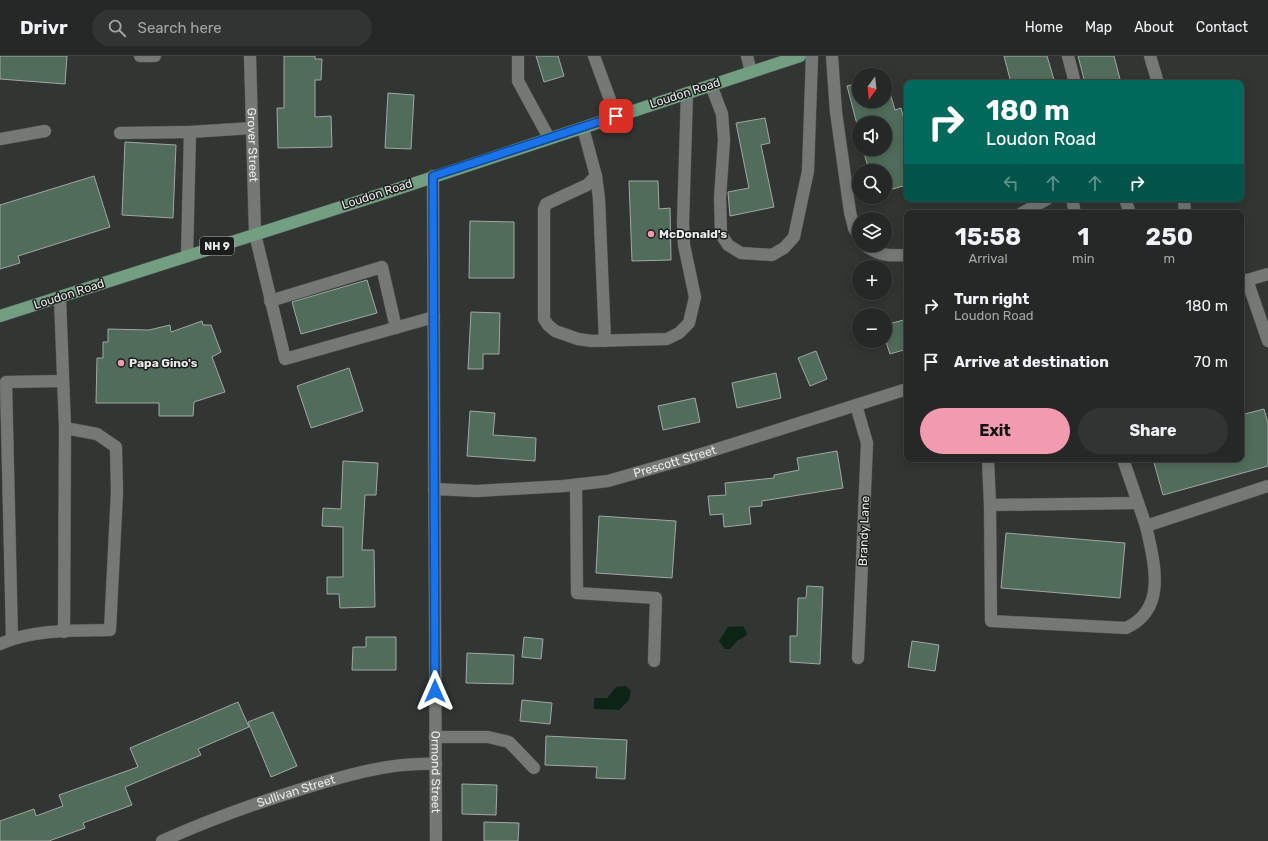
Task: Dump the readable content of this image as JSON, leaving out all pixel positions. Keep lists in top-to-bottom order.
{
  "streets": {
    "main road": ["Loudon Road", "NH 9"],
    "street": [
      "Grover Street",
      "Prescott Street",
      "Brandy Lane",
      "Ormond Street",
      "Sullivan Street"
    ]
  },
  "crossings": [
    ["Loudon Road", "Grover Street"],
    ["Loudon Road", "Ormond Street"],
    ["Prescott Street", "Brandy Lane"],
    ["Prescott Street", "Ormond Street"],
    ["Ormond Street", "Sullivan Street"]
  ],
  "places": ["McDonald's", "Papa Gino's"],
  "north": "bottom",
  "page": {
    "header": "Drivr",
    "search": "Search here",
    "nav": [
      "Home",
      "Map",
      "About",
      "Contact"
    ],
    "map_buttons": ["+", "−"],
    "turn": ["180 m", "Loudon Road"],
    "eta": [
      "15:58",
      "Arrival",
      "1",
      "min",
      "250",
      "m"
    ],
    "list": [
      {
        "name": "Turn right",
        "note": "Loudon Road",
        "value": "180 m"
      },
      {
        "name": "Arrive at destination",
        "value": "70 m"
      }
    ],
    "buttons": ["Exit", "Share"]
  }
}
